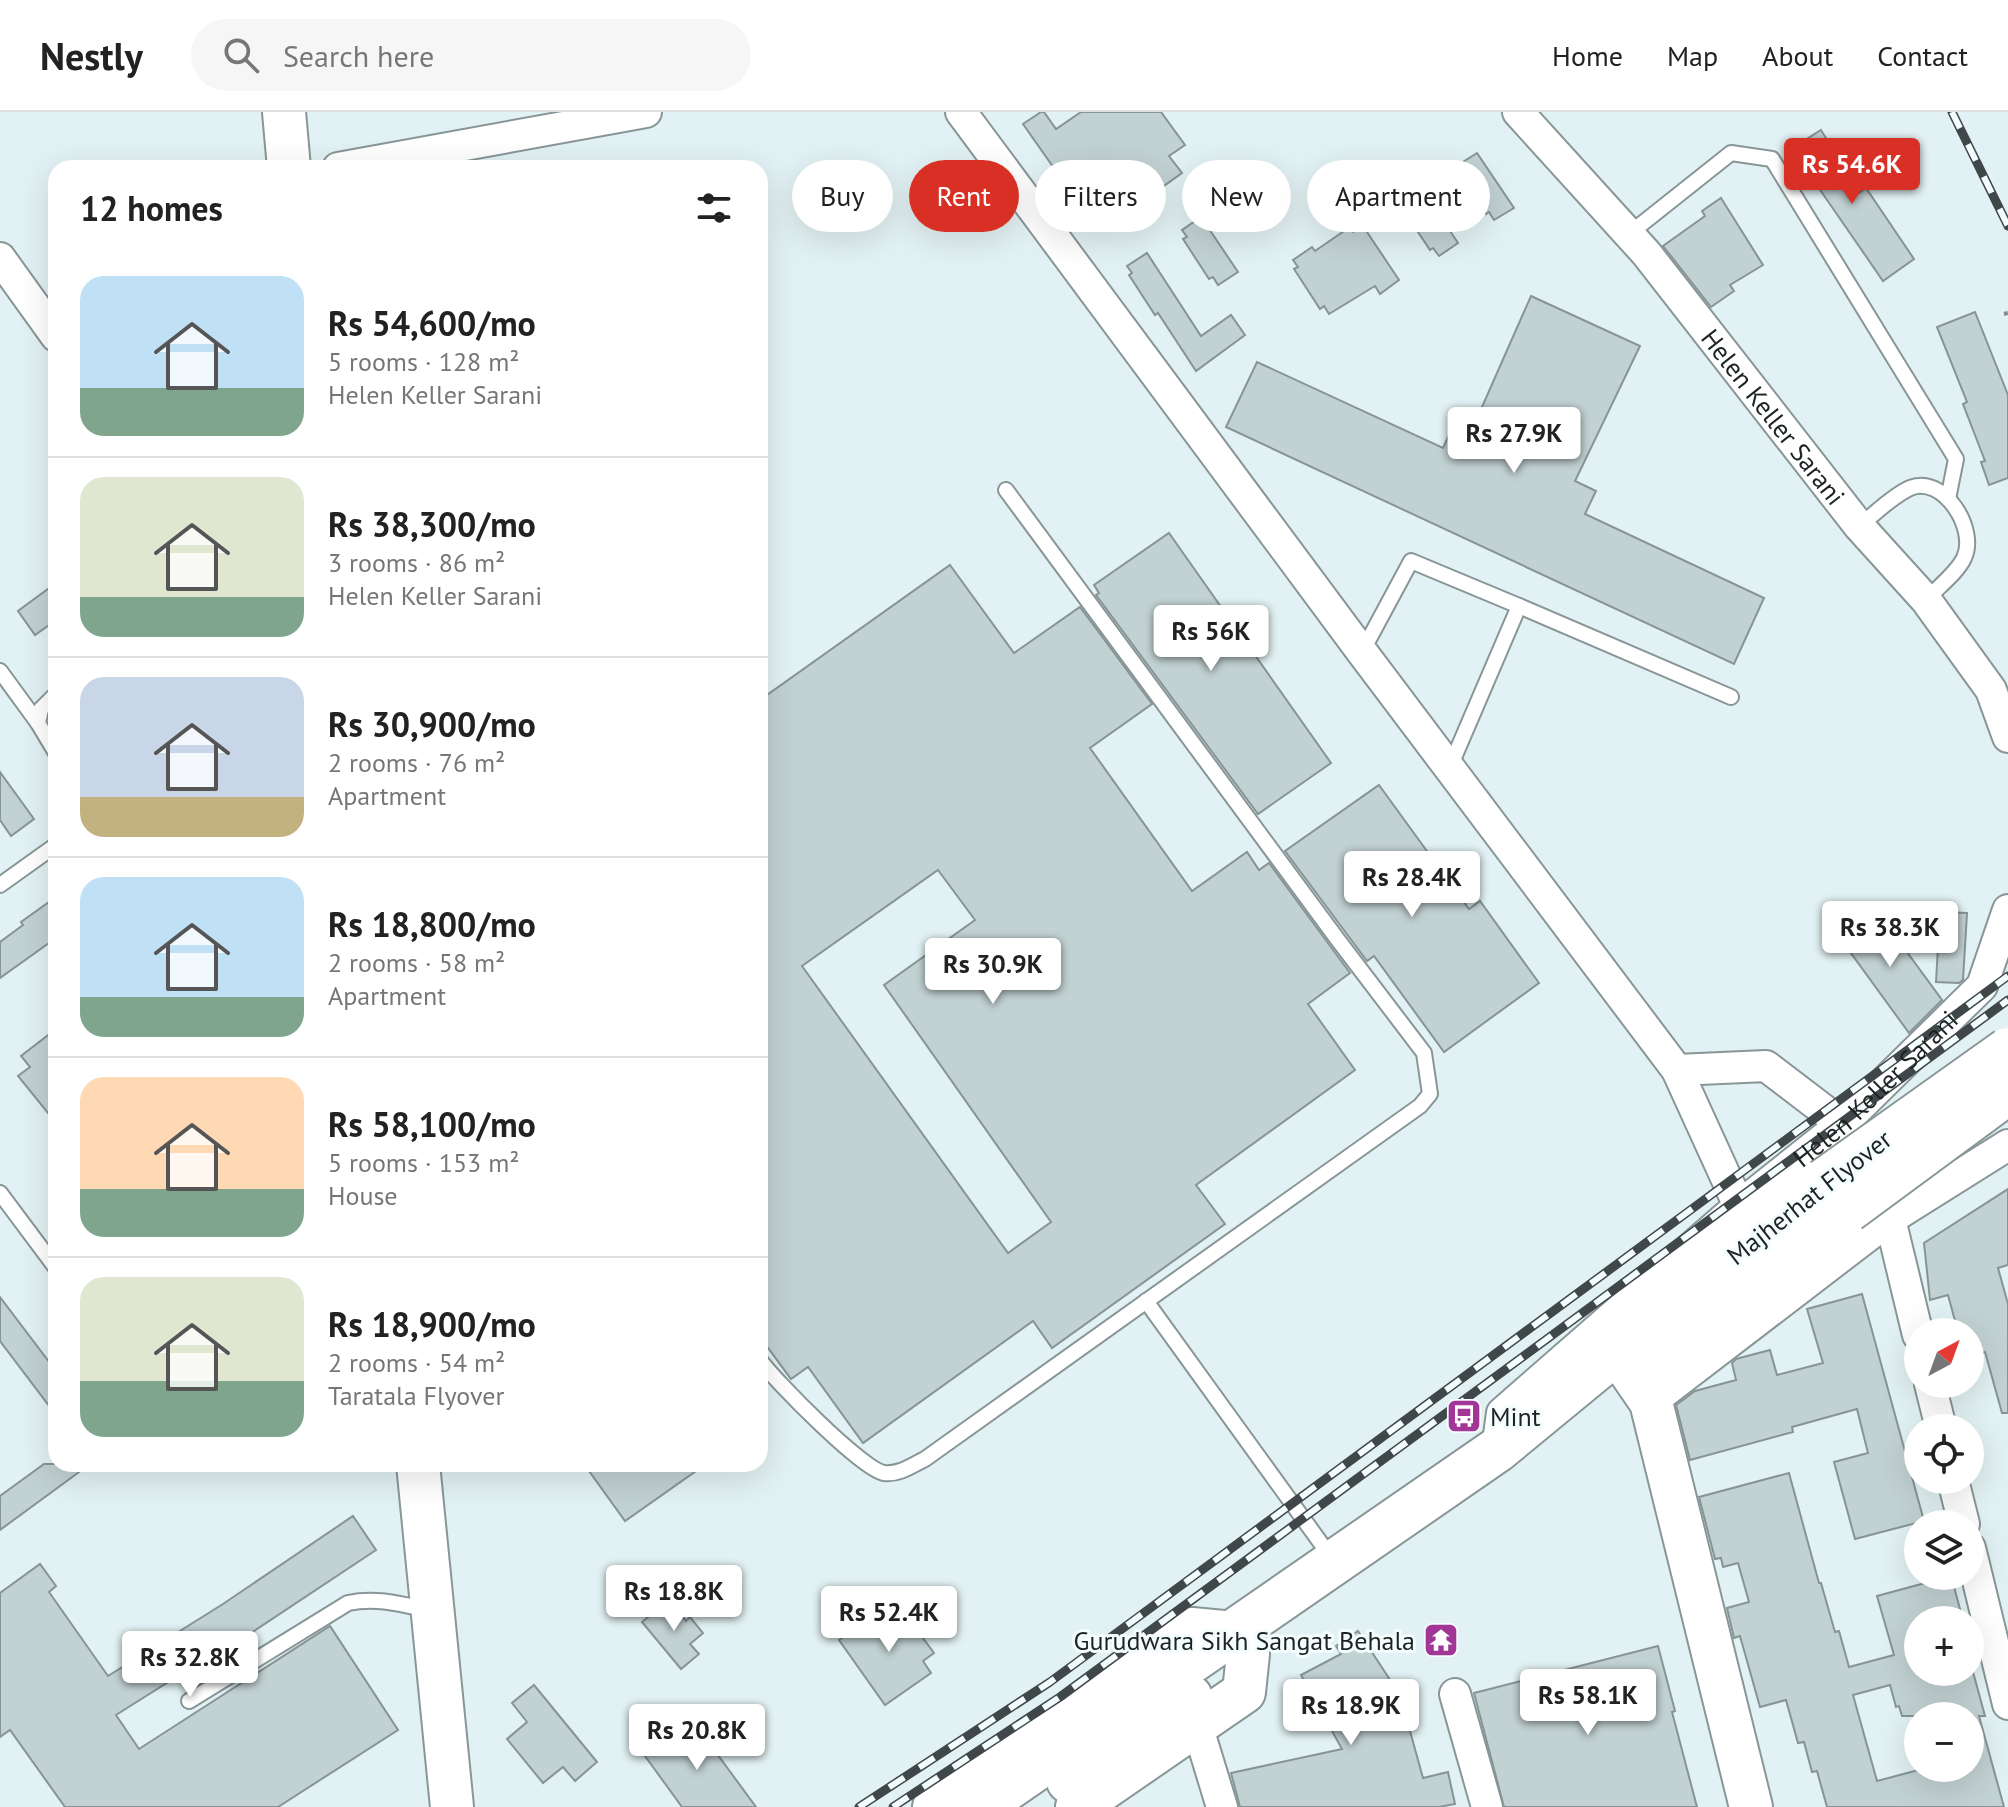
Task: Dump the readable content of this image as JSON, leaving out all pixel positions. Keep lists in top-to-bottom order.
{
  "streets": {
    "highway": ["Majherhat Flyover"],
    "street": ["Helen Keller Sarani"]
  },
  "places": {
    "bus stop": ["Mint"],
    "temple": ["Gurudwara Sikh Sangat Behala"]
  },
  "north": "top right",
  "page": {
    "header": "Nestly",
    "search": "Search here",
    "nav": [
      "Home",
      "Map",
      "About",
      "Contact"
    ],
    "price": [
      "Rs 54.6K",
      "Rs 27.9K",
      "Rs 56K",
      "Rs 28.4K",
      "Rs 38.3K",
      "Rs 30.9K",
      "Rs 18.8K",
      "Rs 52.4K",
      "Rs 32.8K",
      "Rs 58.1K",
      "Rs 18.9K",
      "Rs 20.8K"
    ],
    "chip": [
      "Buy",
      "Rent",
      "Filters",
      "New",
      "Apartment"
    ],
    "heading": "12 homes",
    "list": [
      {
        "name": "Rs 54,600/mo",
        "note": "5 rooms · 128 m² · Helen Keller Sarani"
      },
      {
        "name": "Rs 38,300/mo",
        "note": "3 rooms · 86 m² · Helen Keller Sarani"
      },
      {
        "name": "Rs 30,900/mo",
        "note": "2 rooms · 76 m² · Apartment"
      },
      {
        "name": "Rs 18,800/mo",
        "note": "2 rooms · 58 m² · Apartment"
      },
      {
        "name": "Rs 58,100/mo",
        "note": "5 rooms · 153 m² · House"
      },
      {
        "name": "Rs 18,900/mo",
        "note": "2 rooms · 54 m² · Taratala Flyover"
      }
    ],
    "map_buttons": ["+", "−"]
  }
}
